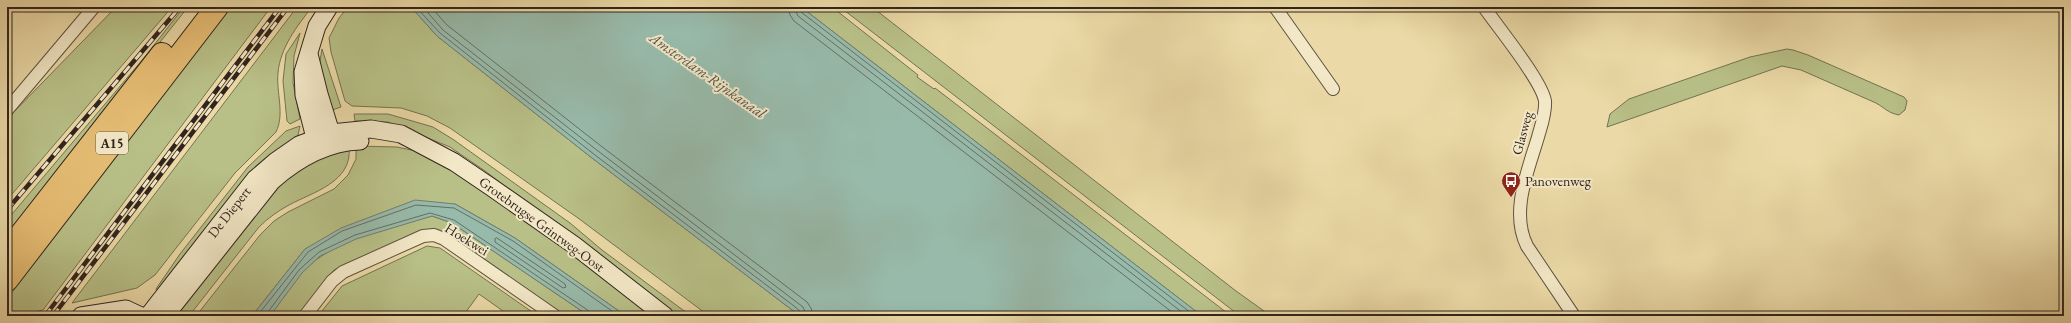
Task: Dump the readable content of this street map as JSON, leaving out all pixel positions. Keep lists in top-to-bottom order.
{
  "streets": {
    "highway": ["A15"],
    "main road": ["De Diepert", "Grotebrugse Grintweg-Oost"],
    "street": ["Glasweg", "Hoekwei"]
  },
  "crossings": [
    ["De Diepert", "Grotebrugse Grintweg-Oost"]
  ],
  "water": ["Amsterdam-Rijnkanaal"],
  "places": {
    "bus stop": ["Panovenweg"]
  }
}
